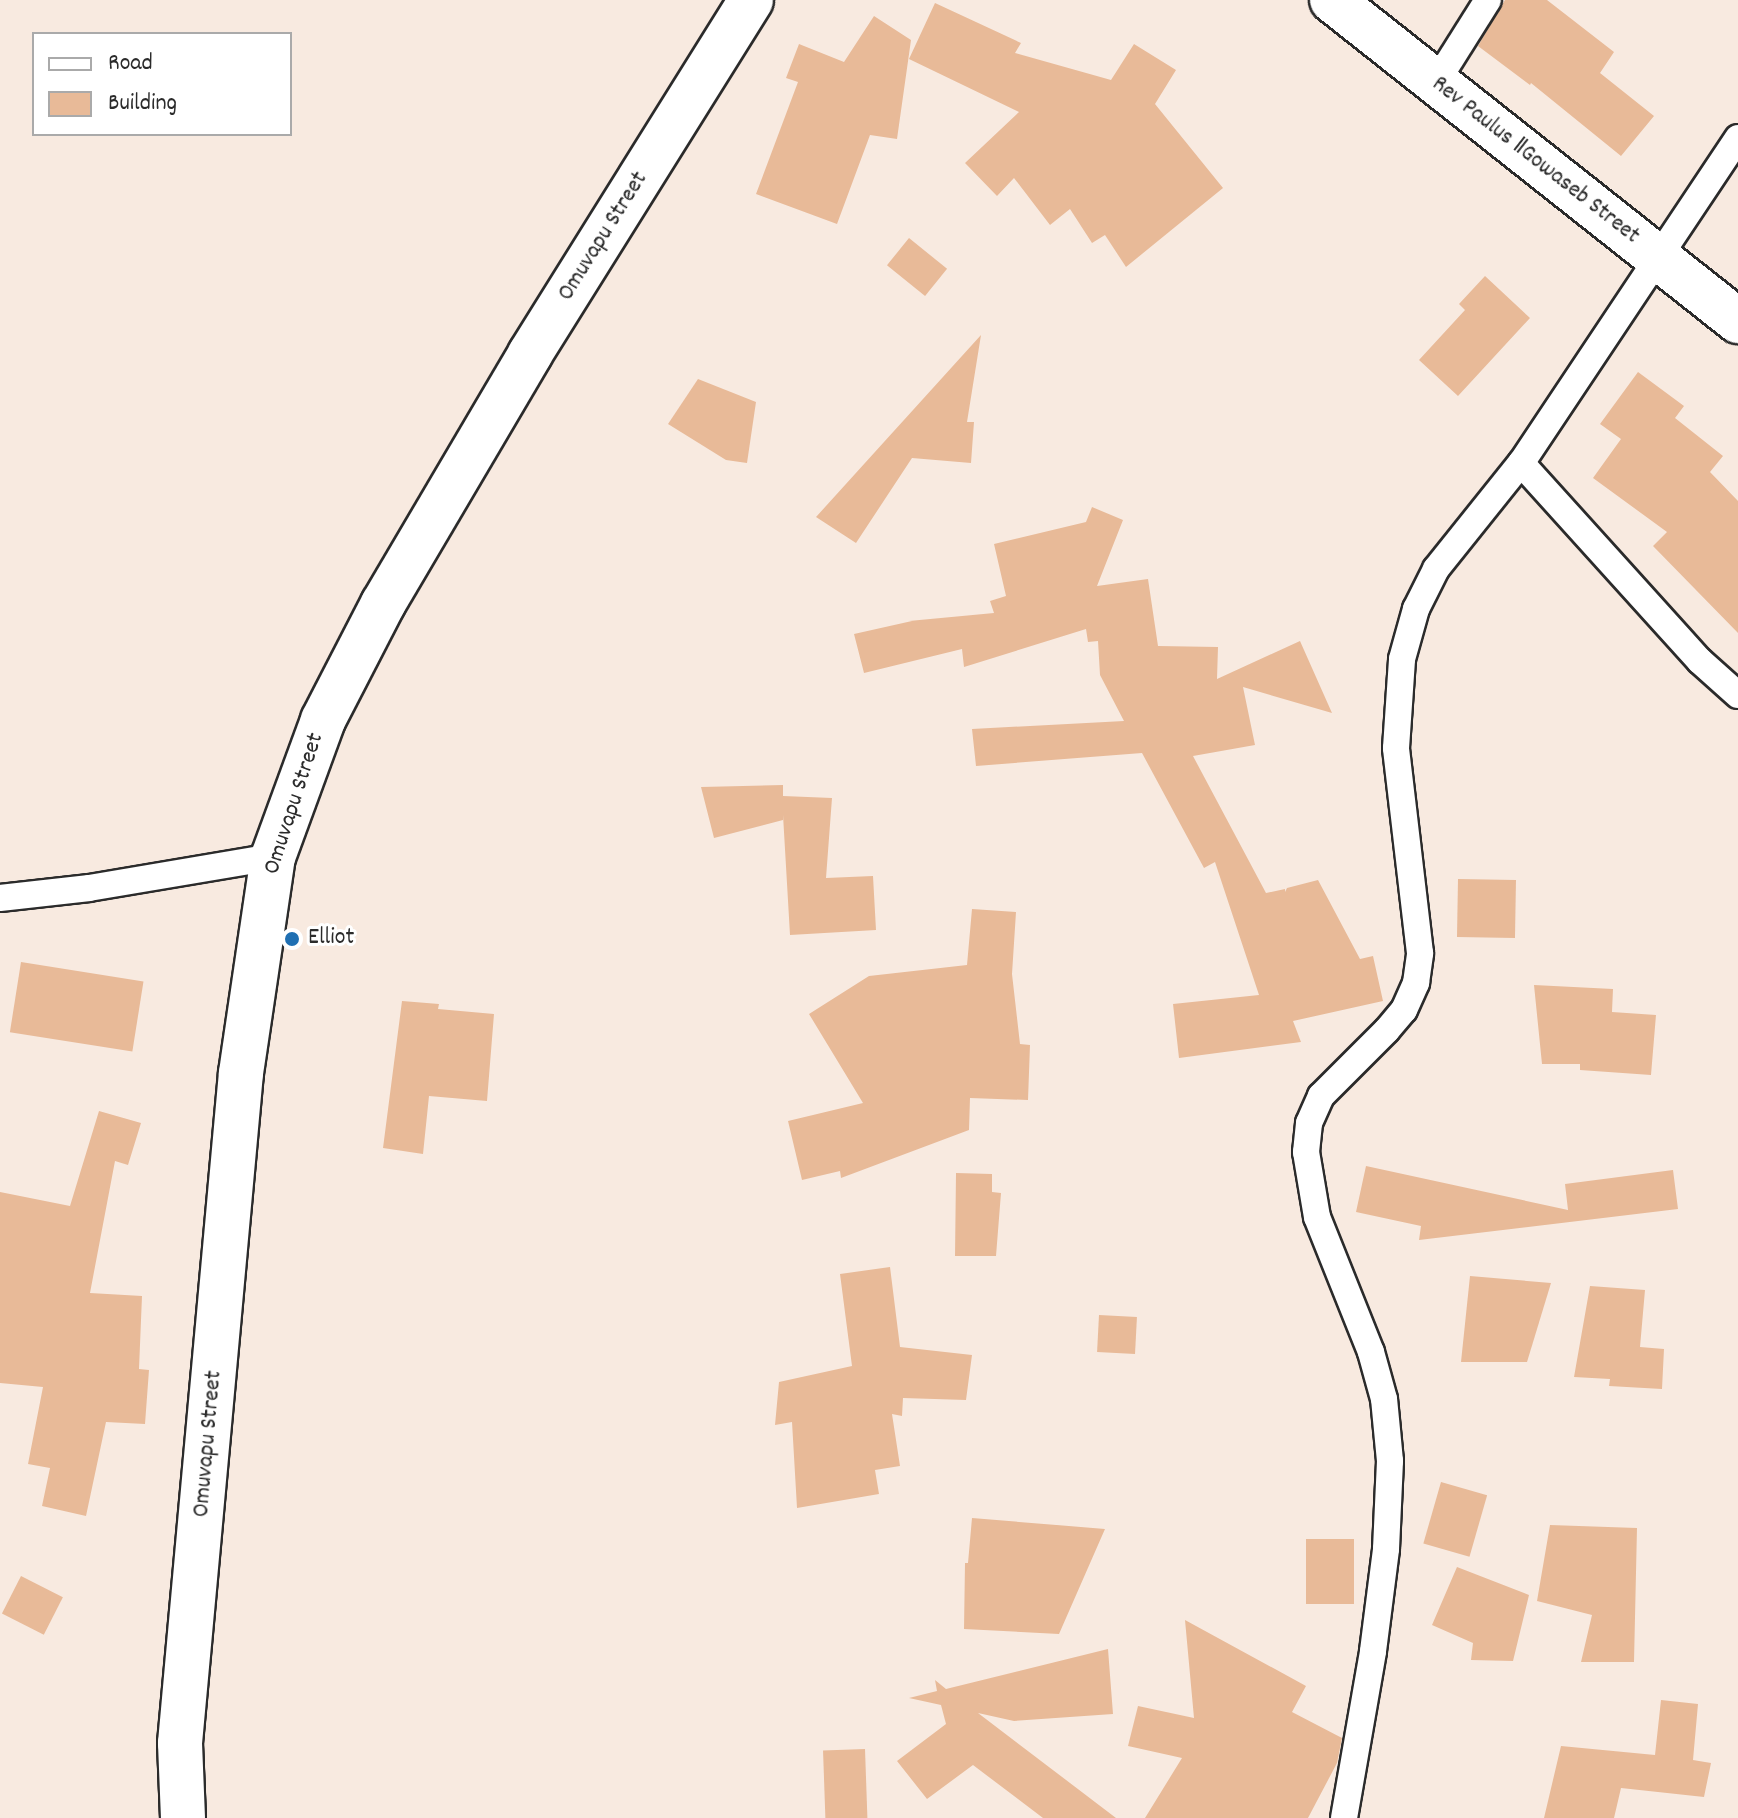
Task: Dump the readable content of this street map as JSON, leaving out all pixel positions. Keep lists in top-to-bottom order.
{
  "streets": {
    "street": ["Rev Paulus ǁGowaseb Street", "Omuvapu Street"]
  },
  "places": ["Elliot"],
  "legend": ["Road", "Building"]
}
